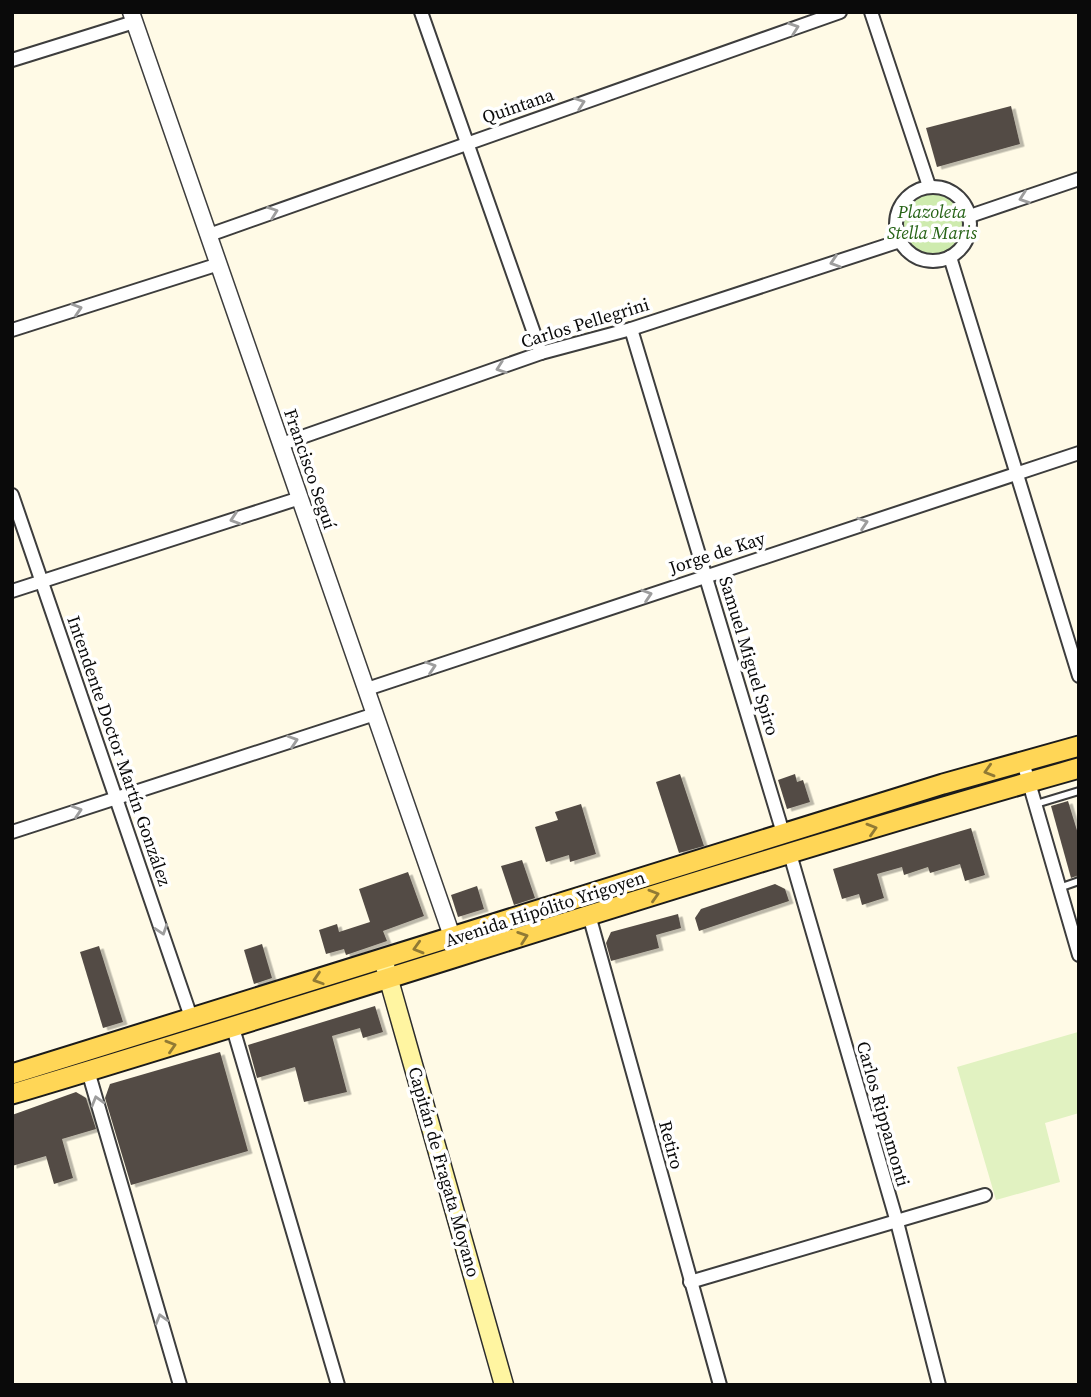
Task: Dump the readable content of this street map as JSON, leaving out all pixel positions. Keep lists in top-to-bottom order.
{
  "streets": {
    "main road": ["Avenida Hipólito Yrigoyen", "Capitán de Fragata Moyano"],
    "street": [
      "Quintana",
      "Carlos Pellegrini",
      "Francisco Seguí",
      "Jorge de Kay",
      "Samuel Miguel Spiro",
      "Intendente Doctor Martín González",
      "Carlos Rippamonti",
      "Retiro"
    ]
  },
  "crossings": [
    ["Quintana", "Francisco Seguí"],
    ["Carlos Pellegrini", "Francisco Seguí"],
    ["Carlos Pellegrini", "Samuel Miguel Spiro"],
    ["Francisco Seguí", "Jorge de Kay"],
    ["Francisco Seguí", "Avenida Hipólito Yrigoyen"],
    ["Jorge de Kay", "Samuel Miguel Spiro"],
    ["Samuel Miguel Spiro", "Avenida Hipólito Yrigoyen"],
    ["Intendente Doctor Martín González", "Avenida Hipólito Yrigoyen"],
    ["Avenida Hipólito Yrigoyen", "Carlos Rippamonti"],
    ["Avenida Hipólito Yrigoyen", "Retiro"],
    ["Avenida Hipólito Yrigoyen", "Capitán de Fragata Moyano"]
  ],
  "one_way": [
    "Quintana",
    "Carlos Pellegrini",
    "Jorge de Kay",
    "Intendente Doctor Martín González"
  ],
  "parks": ["Plazoleta Stella Maris"]
}
